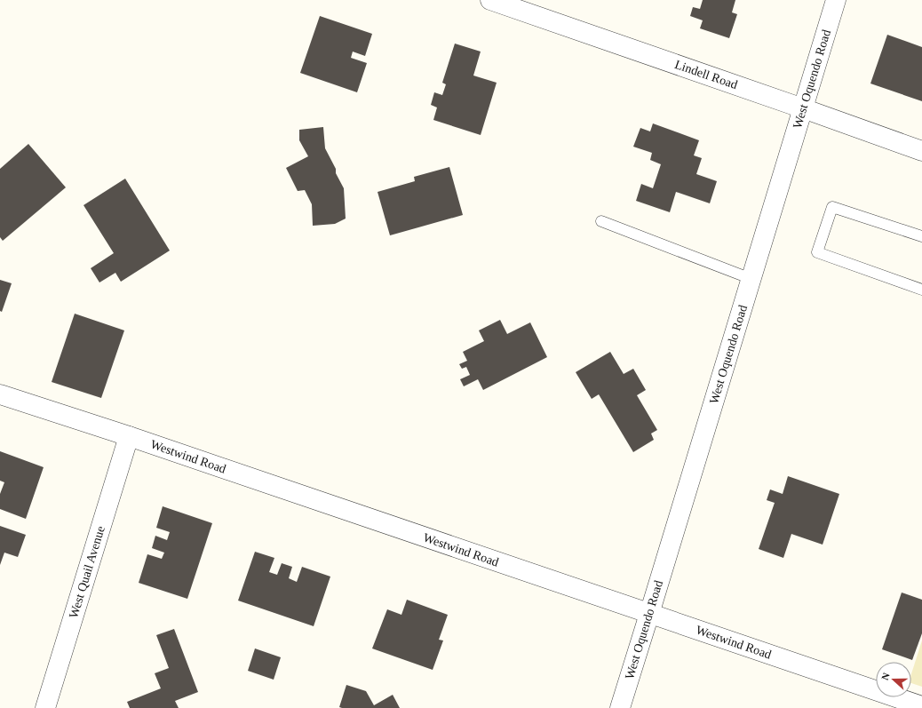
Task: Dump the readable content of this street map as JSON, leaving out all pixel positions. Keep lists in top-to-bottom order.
{
  "streets": {
    "street": [
      "Lindell Road",
      "West Oquendo Road",
      "Westwind Road",
      "West Quail Avenue"
    ]
  },
  "crossings": [
    ["Lindell Road", "West Oquendo Road"],
    ["West Oquendo Road", "Westwind Road"],
    ["Westwind Road", "West Quail Avenue"]
  ],
  "north": "left"
}
